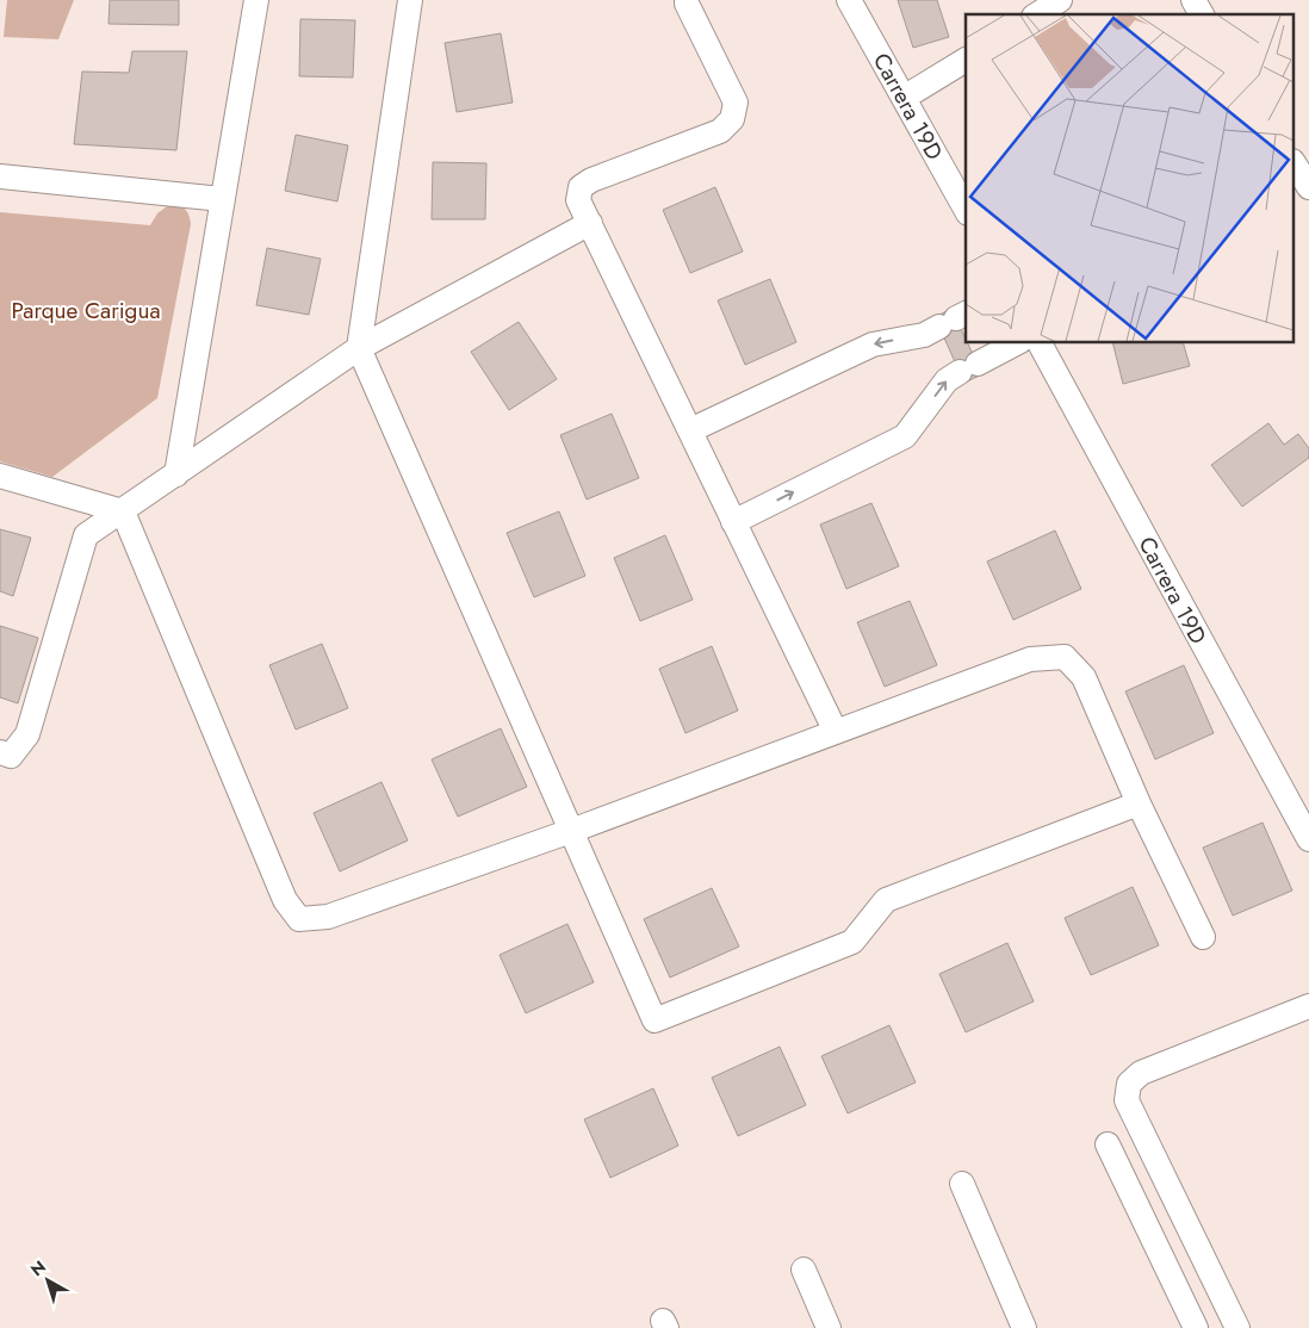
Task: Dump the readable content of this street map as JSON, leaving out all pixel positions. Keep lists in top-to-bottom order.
{
  "streets": {
    "street": ["Carrera 19D"]
  },
  "parks": ["Parque Carigua"],
  "north": "top left"
}
